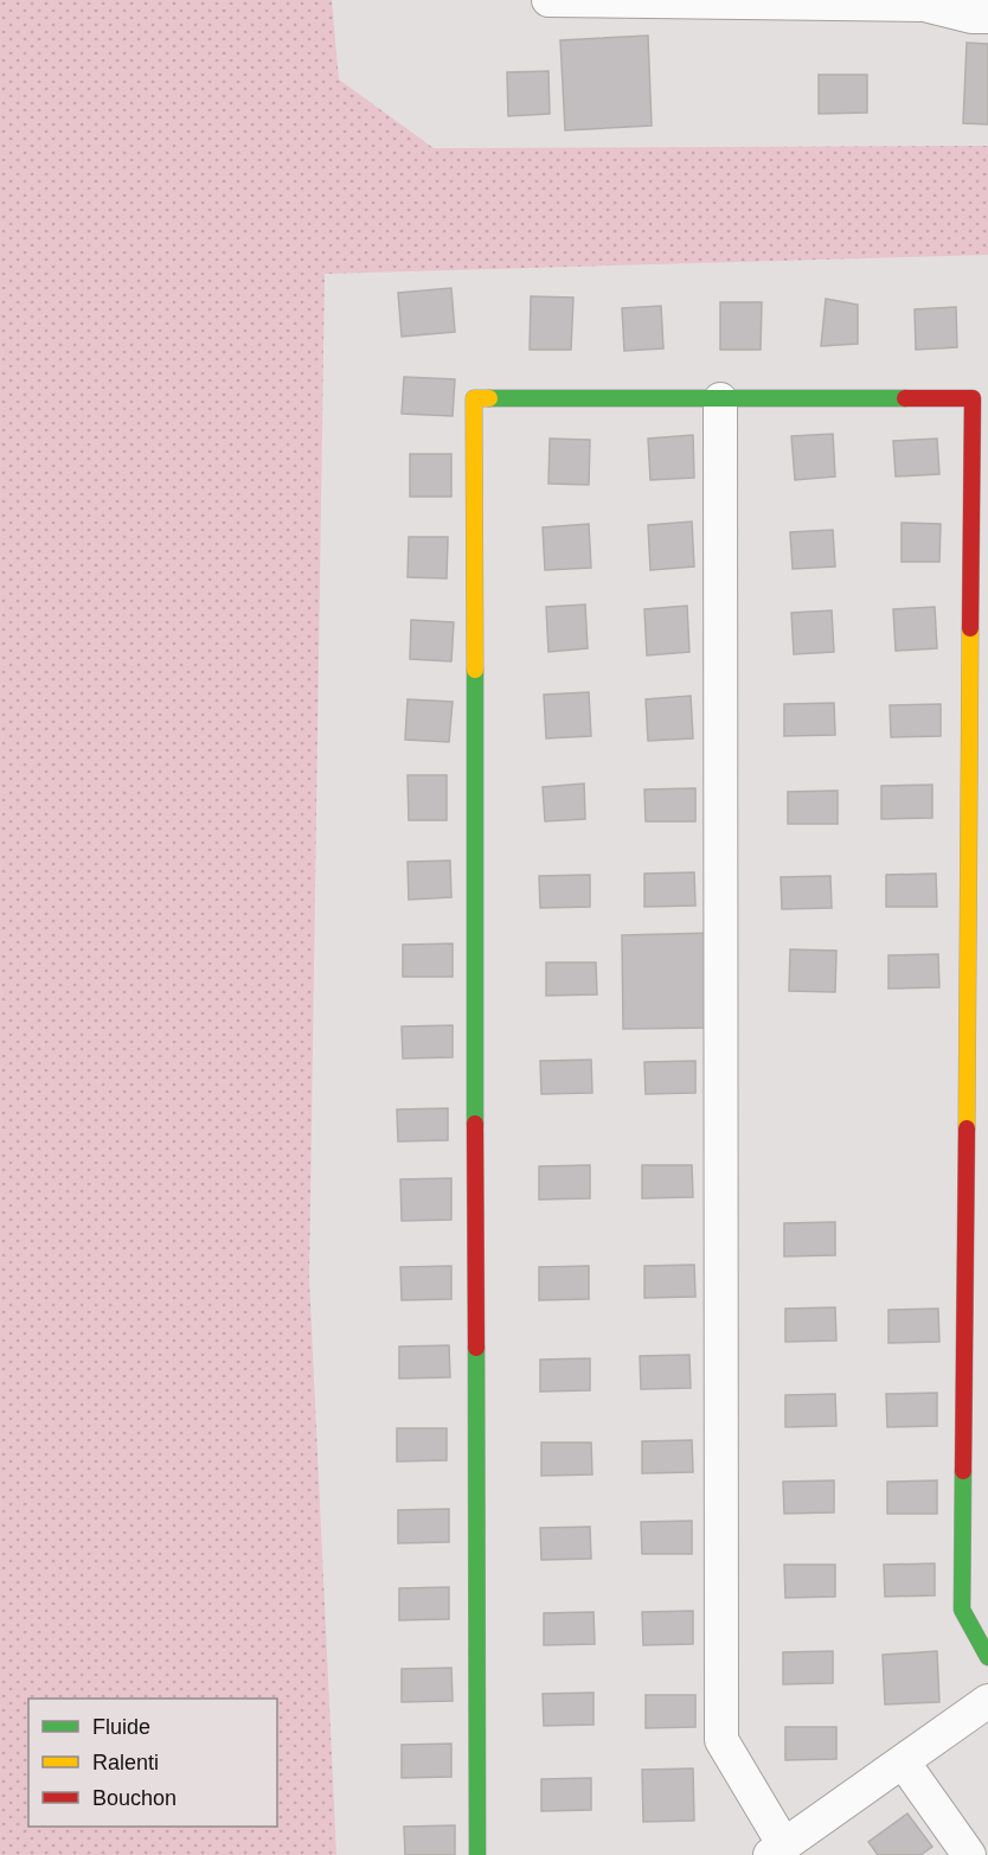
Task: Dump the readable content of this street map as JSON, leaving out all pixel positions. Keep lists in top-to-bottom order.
{
  "legend": ["Fluide", "Ralenti", "Bouchon"]
}
